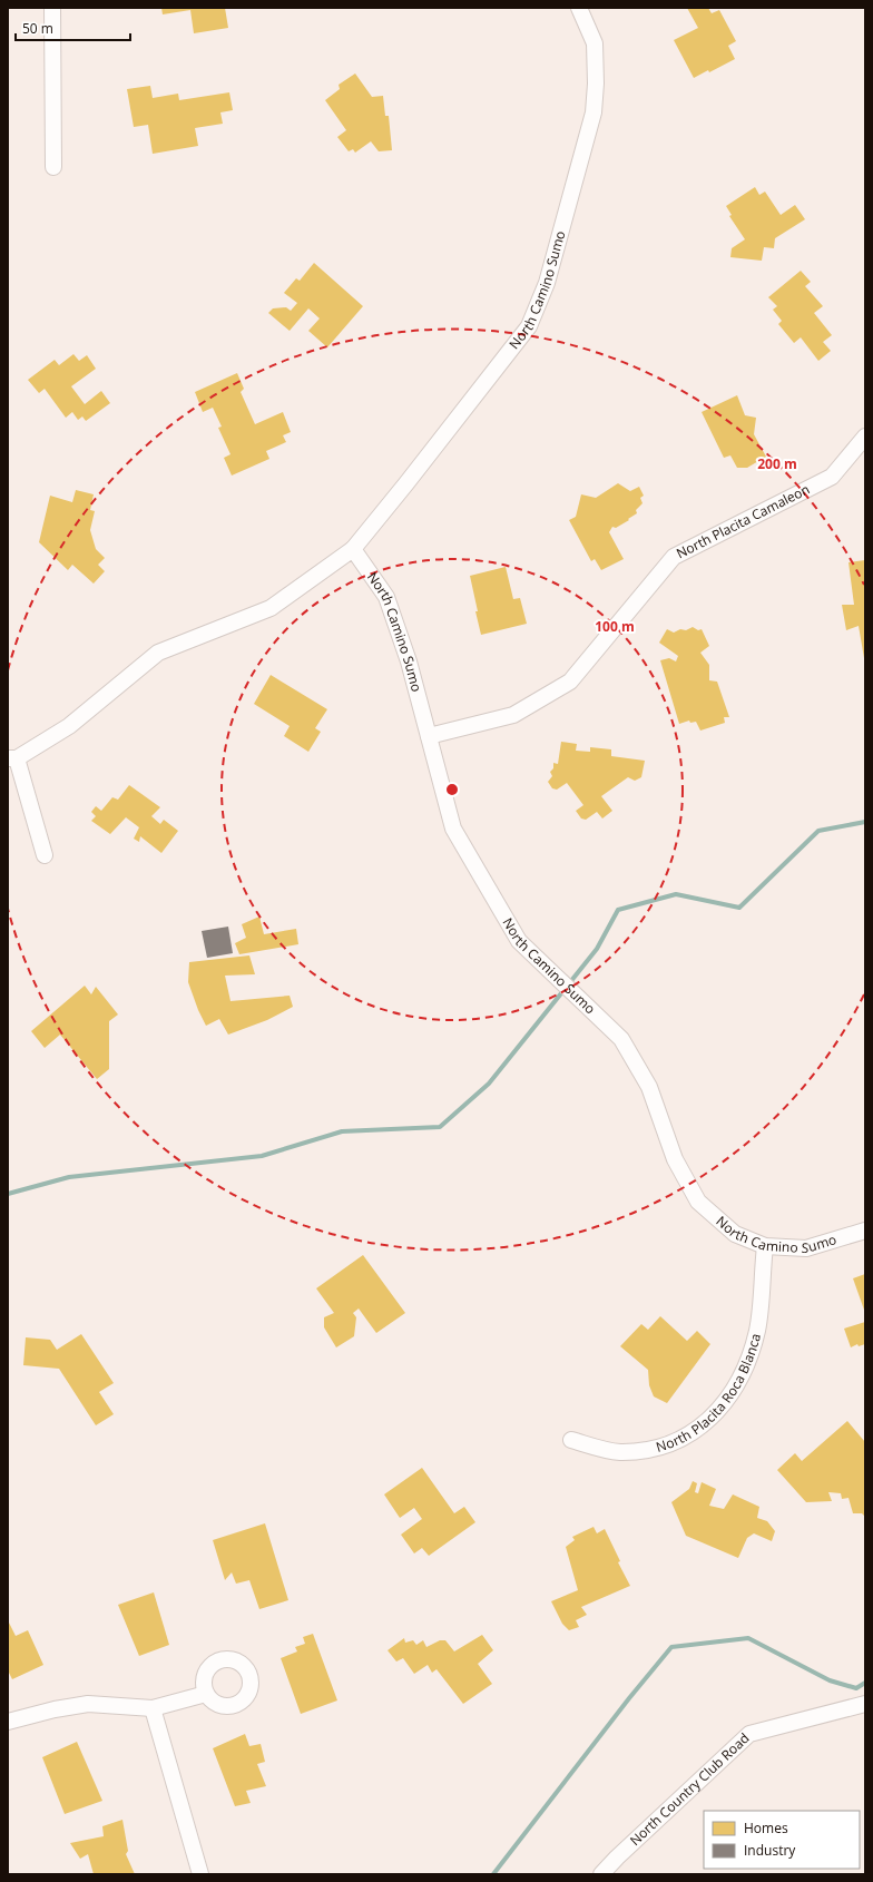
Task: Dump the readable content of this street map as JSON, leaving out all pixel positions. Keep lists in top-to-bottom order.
{
  "streets": {
    "street": [
      "North Camino Sumo",
      "North Placita Camaleon",
      "North Placita Roca Blanca",
      "North Country Club Road"
    ]
  },
  "crossings": [
    ["North Camino Sumo", "North Placita Camaleon"],
    ["North Camino Sumo", "North Placita Roca Blanca"]
  ],
  "legend": ["Homes", "Industry"],
  "scale_bar": "50 m",
  "rings": ["200 m", "100 m"]
}
